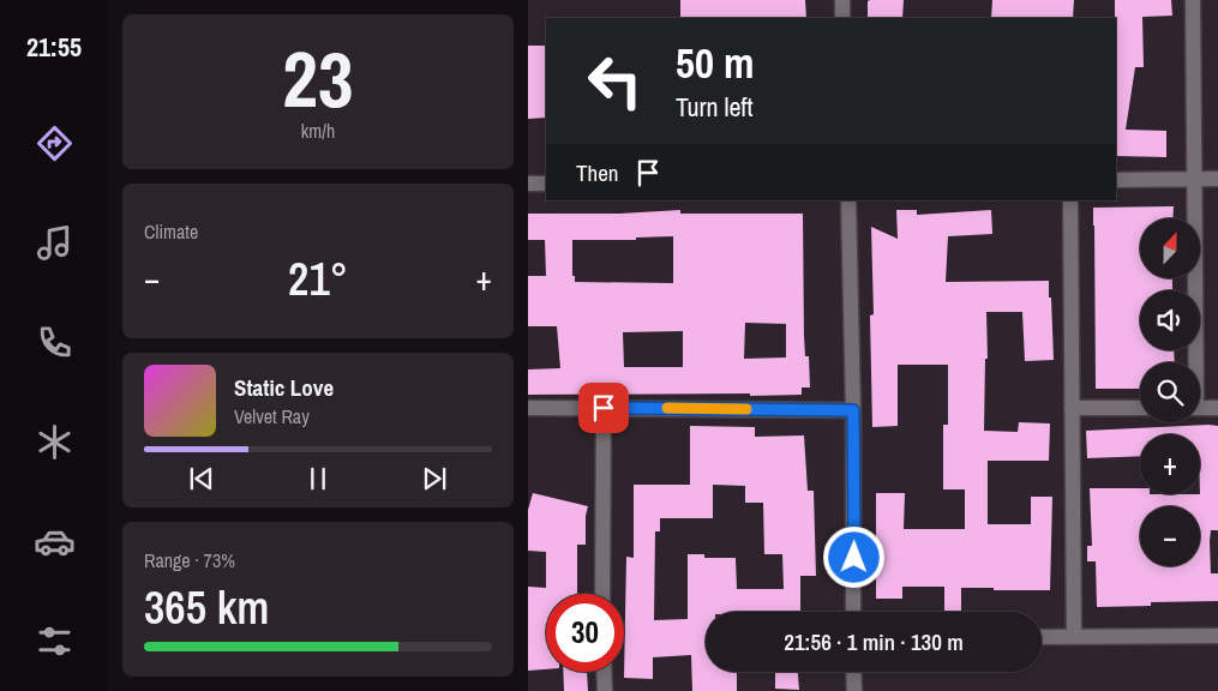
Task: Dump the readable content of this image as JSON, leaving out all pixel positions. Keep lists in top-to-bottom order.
{
  "north": "top",
  "page": {
    "tabs": "21:55",
    "tile": [
      ["23", "km/h"],
      "Climate",
      ["Range · 73%", "365 km"]
    ],
    "turn": ["50 m", "Turn left"],
    "then": "Then",
    "map_buttons": ["+", "−"],
    "heat": ["−", "21°", "+"],
    "song": ["Static Love", "Velvet Ray"],
    "limit": "30",
    "trip": "21:56 · 1 min · 130 m"
  }
}
